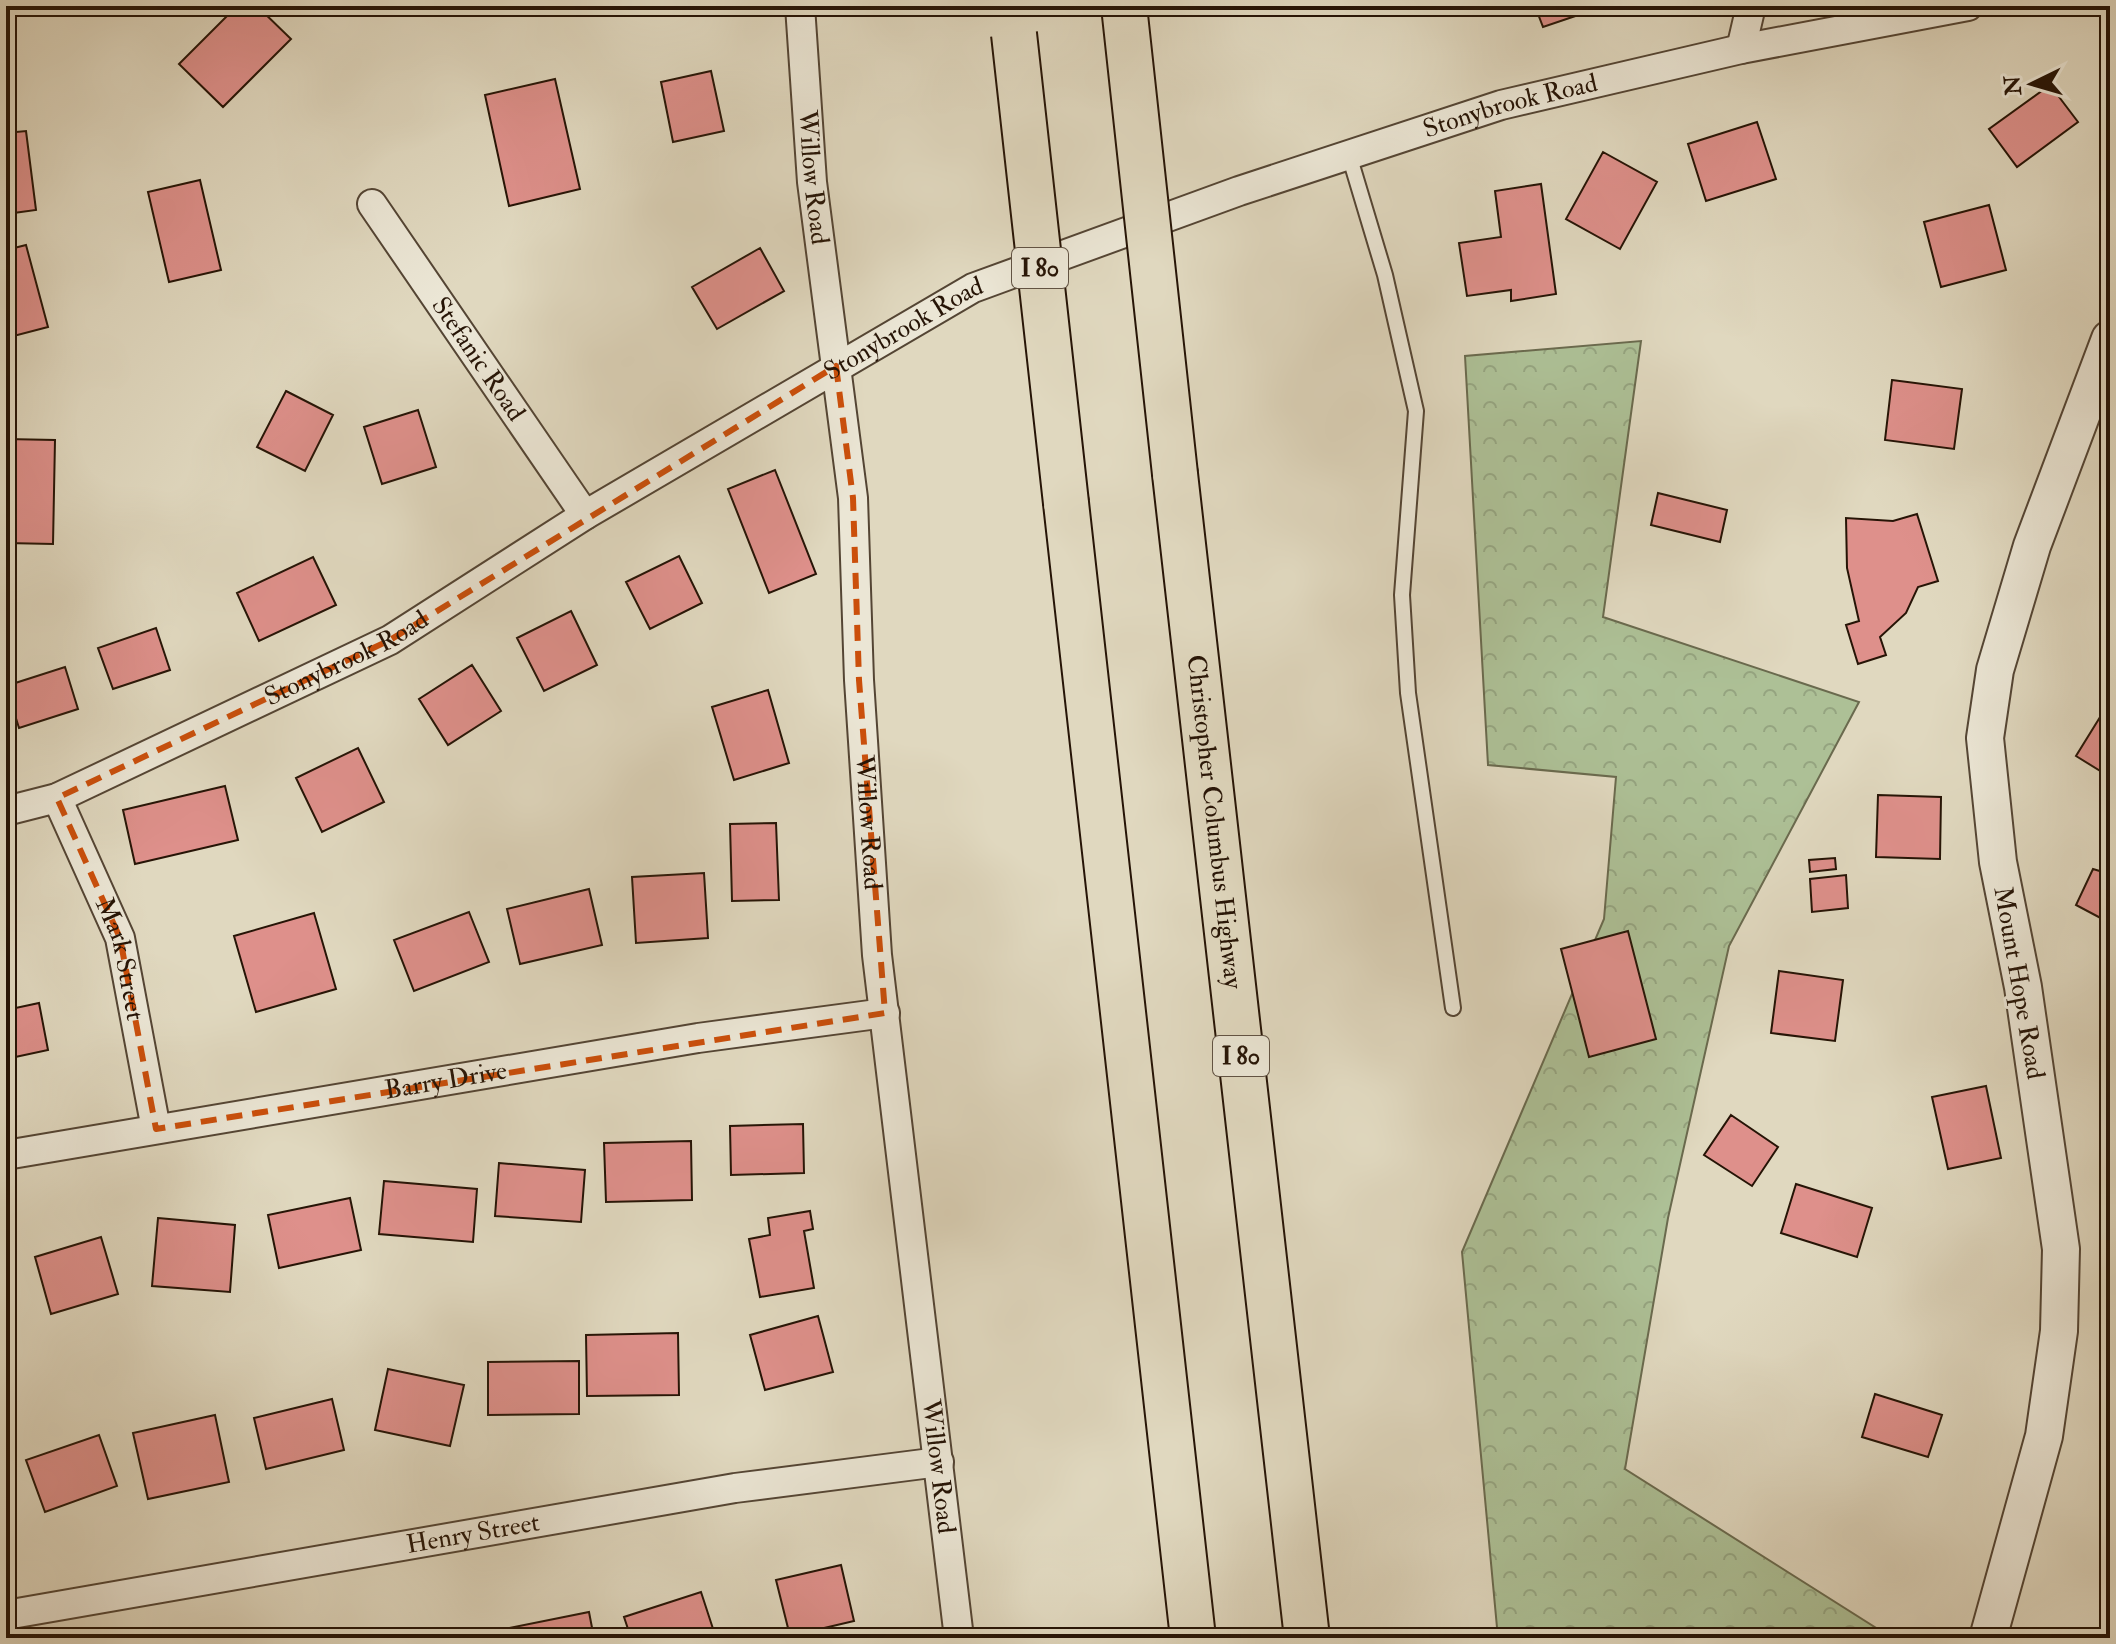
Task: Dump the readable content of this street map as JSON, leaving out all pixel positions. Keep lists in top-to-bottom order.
{
  "streets": {
    "highway": ["I 80", "Christopher Columbus Highway"],
    "street": [
      "Stonybrook Road",
      "Willow Road",
      "Stefanic Road",
      "Mark Street",
      "Mount Hope Road",
      "Barry Drive",
      "Henry Street"
    ]
  },
  "crossings": [
    ["Stonybrook Road", "Willow Road"],
    ["Stonybrook Road", "Stefanic Road"],
    ["Stonybrook Road", "Mark Street"],
    ["Willow Road", "Barry Drive"],
    ["Willow Road", "Henry Street"],
    ["Mark Street", "Barry Drive"]
  ],
  "north": "left"
}
